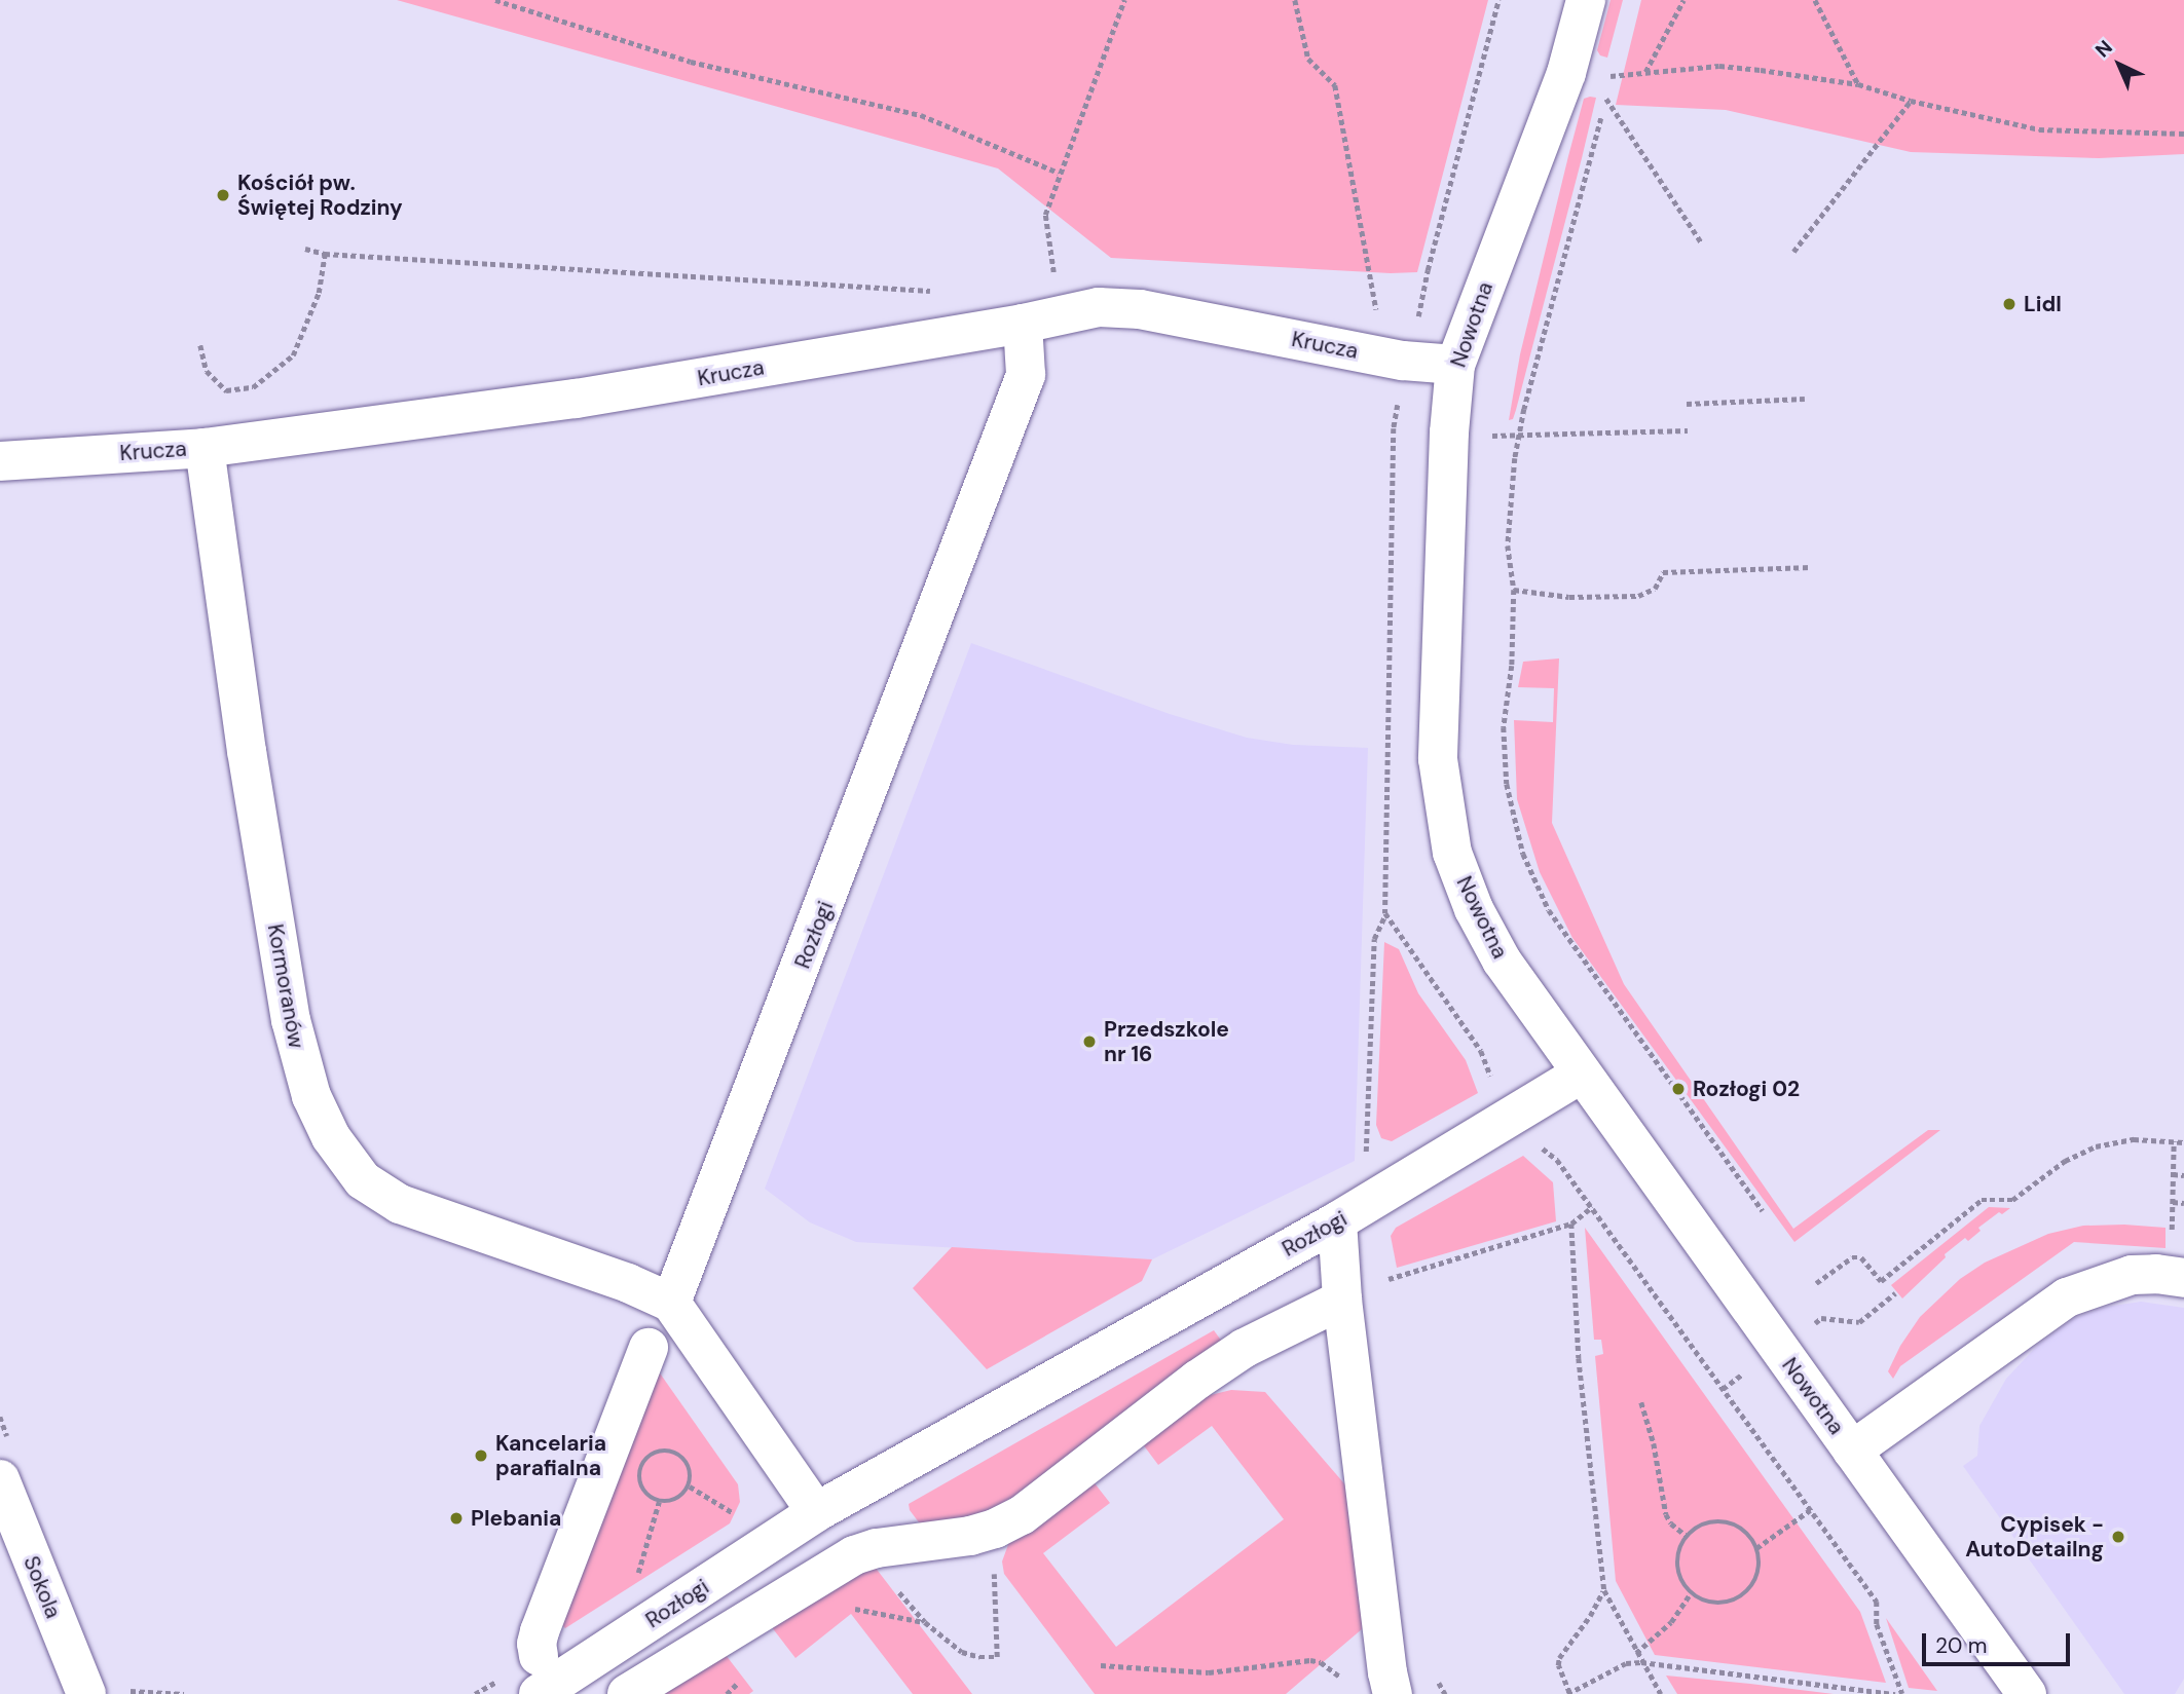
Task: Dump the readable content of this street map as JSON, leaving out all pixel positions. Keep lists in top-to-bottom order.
{
  "streets": {
    "street": [
      "Nowotna",
      "Krucza",
      "Rozłogi",
      "Kormoranów",
      "Sokola"
    ]
  },
  "crossings": [
    ["Nowotna", "Krucza"],
    ["Nowotna", "Rozłogi"],
    ["Krucza", "Rozłogi"],
    ["Krucza", "Kormoranów"],
    ["Rozłogi", "Kormoranów"]
  ],
  "places": [
    "Kościół pw. Świętej Rodziny",
    "Lidl",
    "Przedszkole nr 16",
    "Rozłogi 02",
    "Kancelaria parafialna",
    "Plebania",
    "Cypisek - AutoDetailng"
  ],
  "scale_bar": "20 m",
  "north": "top left"
}
